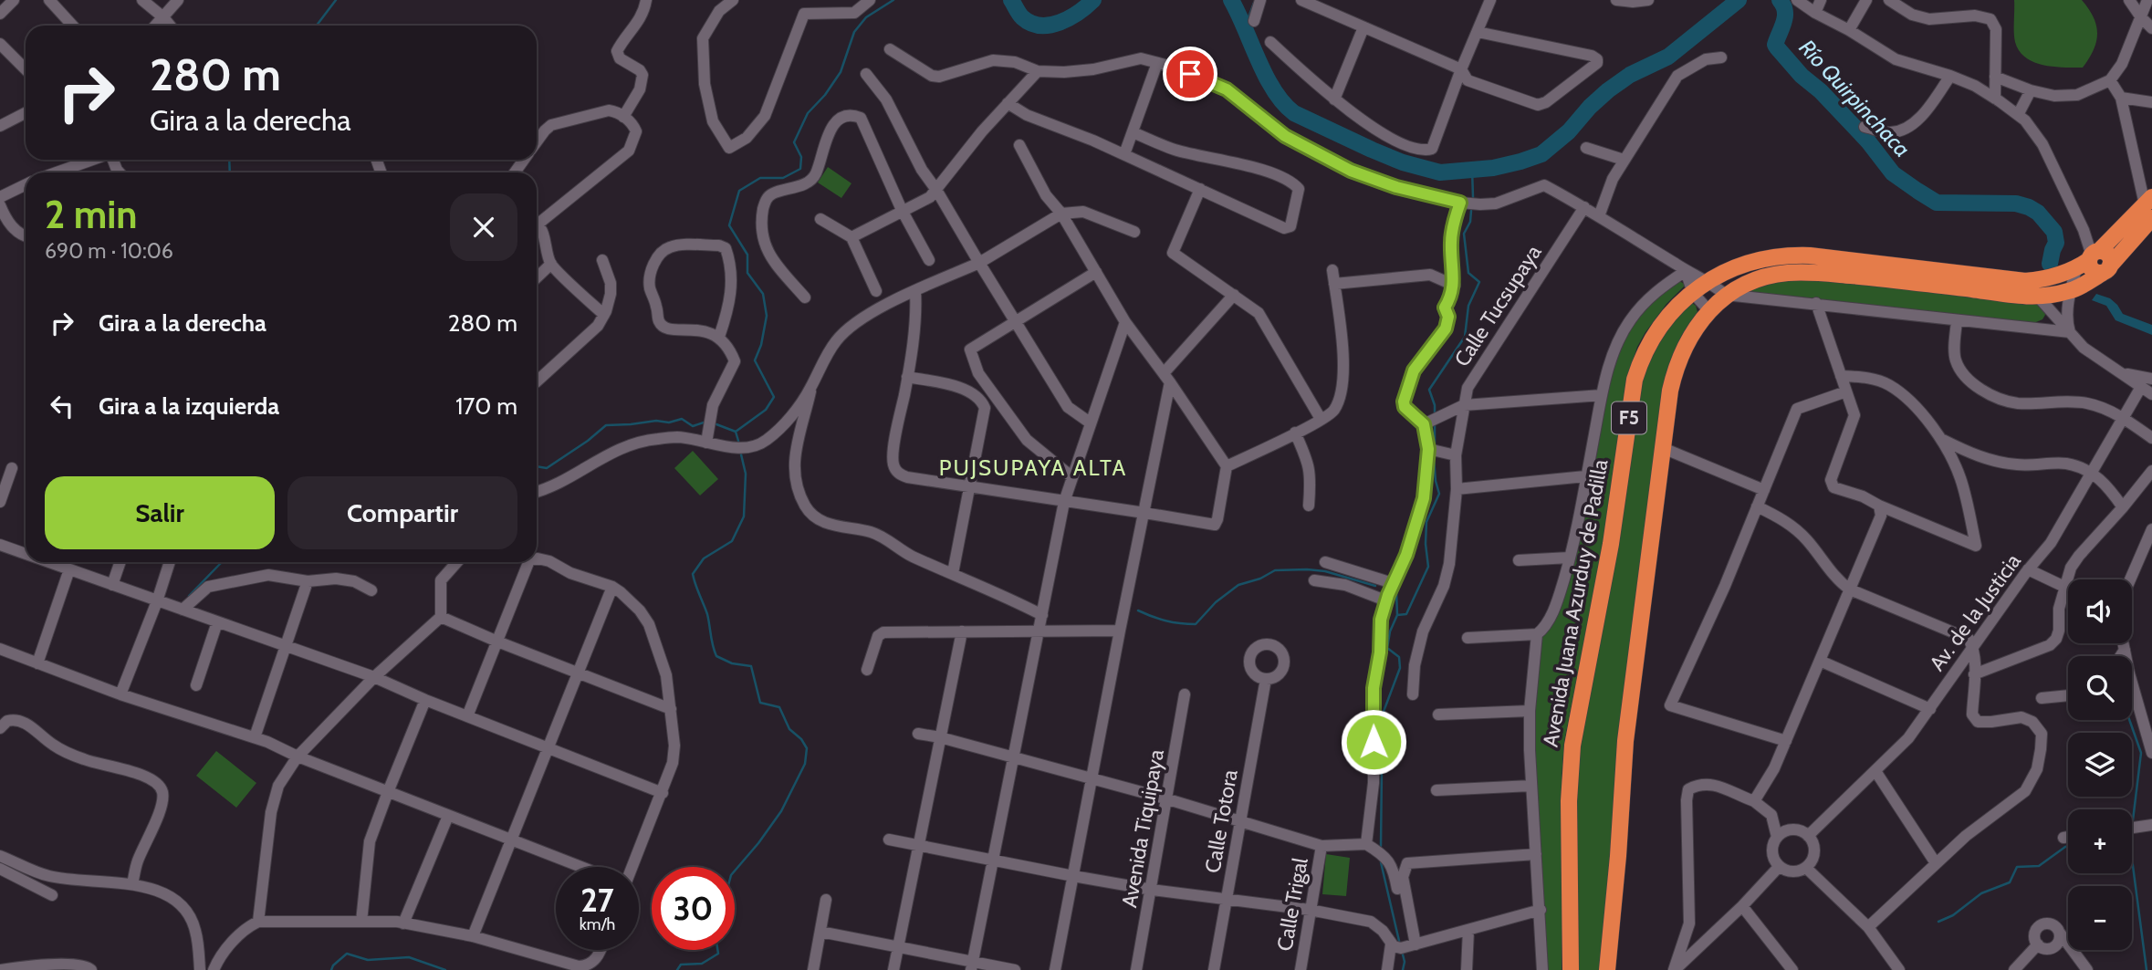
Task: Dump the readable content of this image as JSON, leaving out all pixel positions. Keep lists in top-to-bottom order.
{
  "streets": {
    "highway": ["F5", "Avenida Juana Azurduy de Padilla"],
    "street": [
      "Calle Tucsupaya",
      "Av. de la Justicia",
      "Calle Totora",
      "Avenida Tiquipaya",
      "Calle Trigal"
    ]
  },
  "crossings": [
    ["F5", "Avenida Juana Azurduy de Padilla"]
  ],
  "districts": ["PUJSUPAYA ALTA"],
  "water": ["Río Quirpinchaca"],
  "page": {
    "turn": ["280 m", "Gira a la derecha"],
    "heading": ["2 min", "690 m · 10:06"],
    "list": [
      {
        "name": "Gira a la derecha",
        "value": "280 m"
      },
      {
        "name": "Gira a la izquierda",
        "value": "170 m"
      }
    ],
    "buttons": ["Salir", "Compartir"],
    "map_buttons": ["+", "−"],
    "speed": "27 km/h",
    "limit": "30"
  }
}
